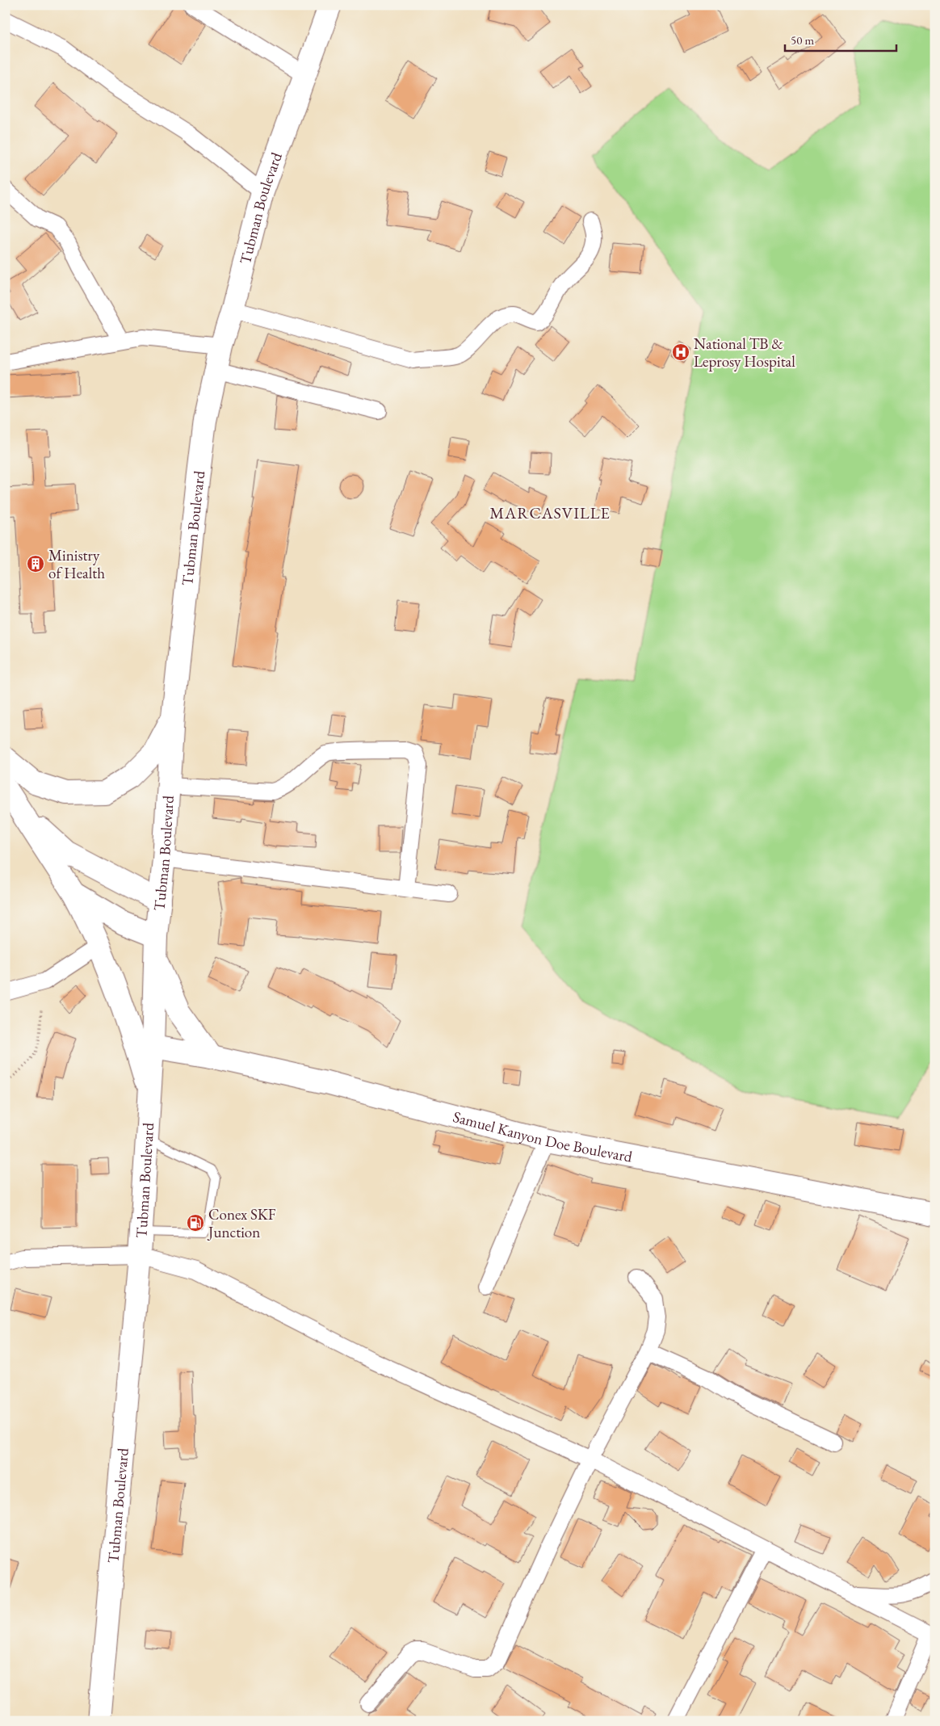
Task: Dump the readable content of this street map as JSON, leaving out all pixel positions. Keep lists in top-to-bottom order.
{
  "streets": {
    "main road": ["Tubman Boulevard", "Samuel Kanyon Doe Boulevard"]
  },
  "crossings": [
    ["Tubman Boulevard", "Samuel Kanyon Doe Boulevard"]
  ],
  "districts": ["MARCASVILLE"],
  "places": {
    "hospital": ["National TB & Leprosy Hospital"],
    "building": ["Ministry of Health"],
    "fuel station": ["Conex SKF Junction"]
  },
  "scale_bar": "50 m"
}
